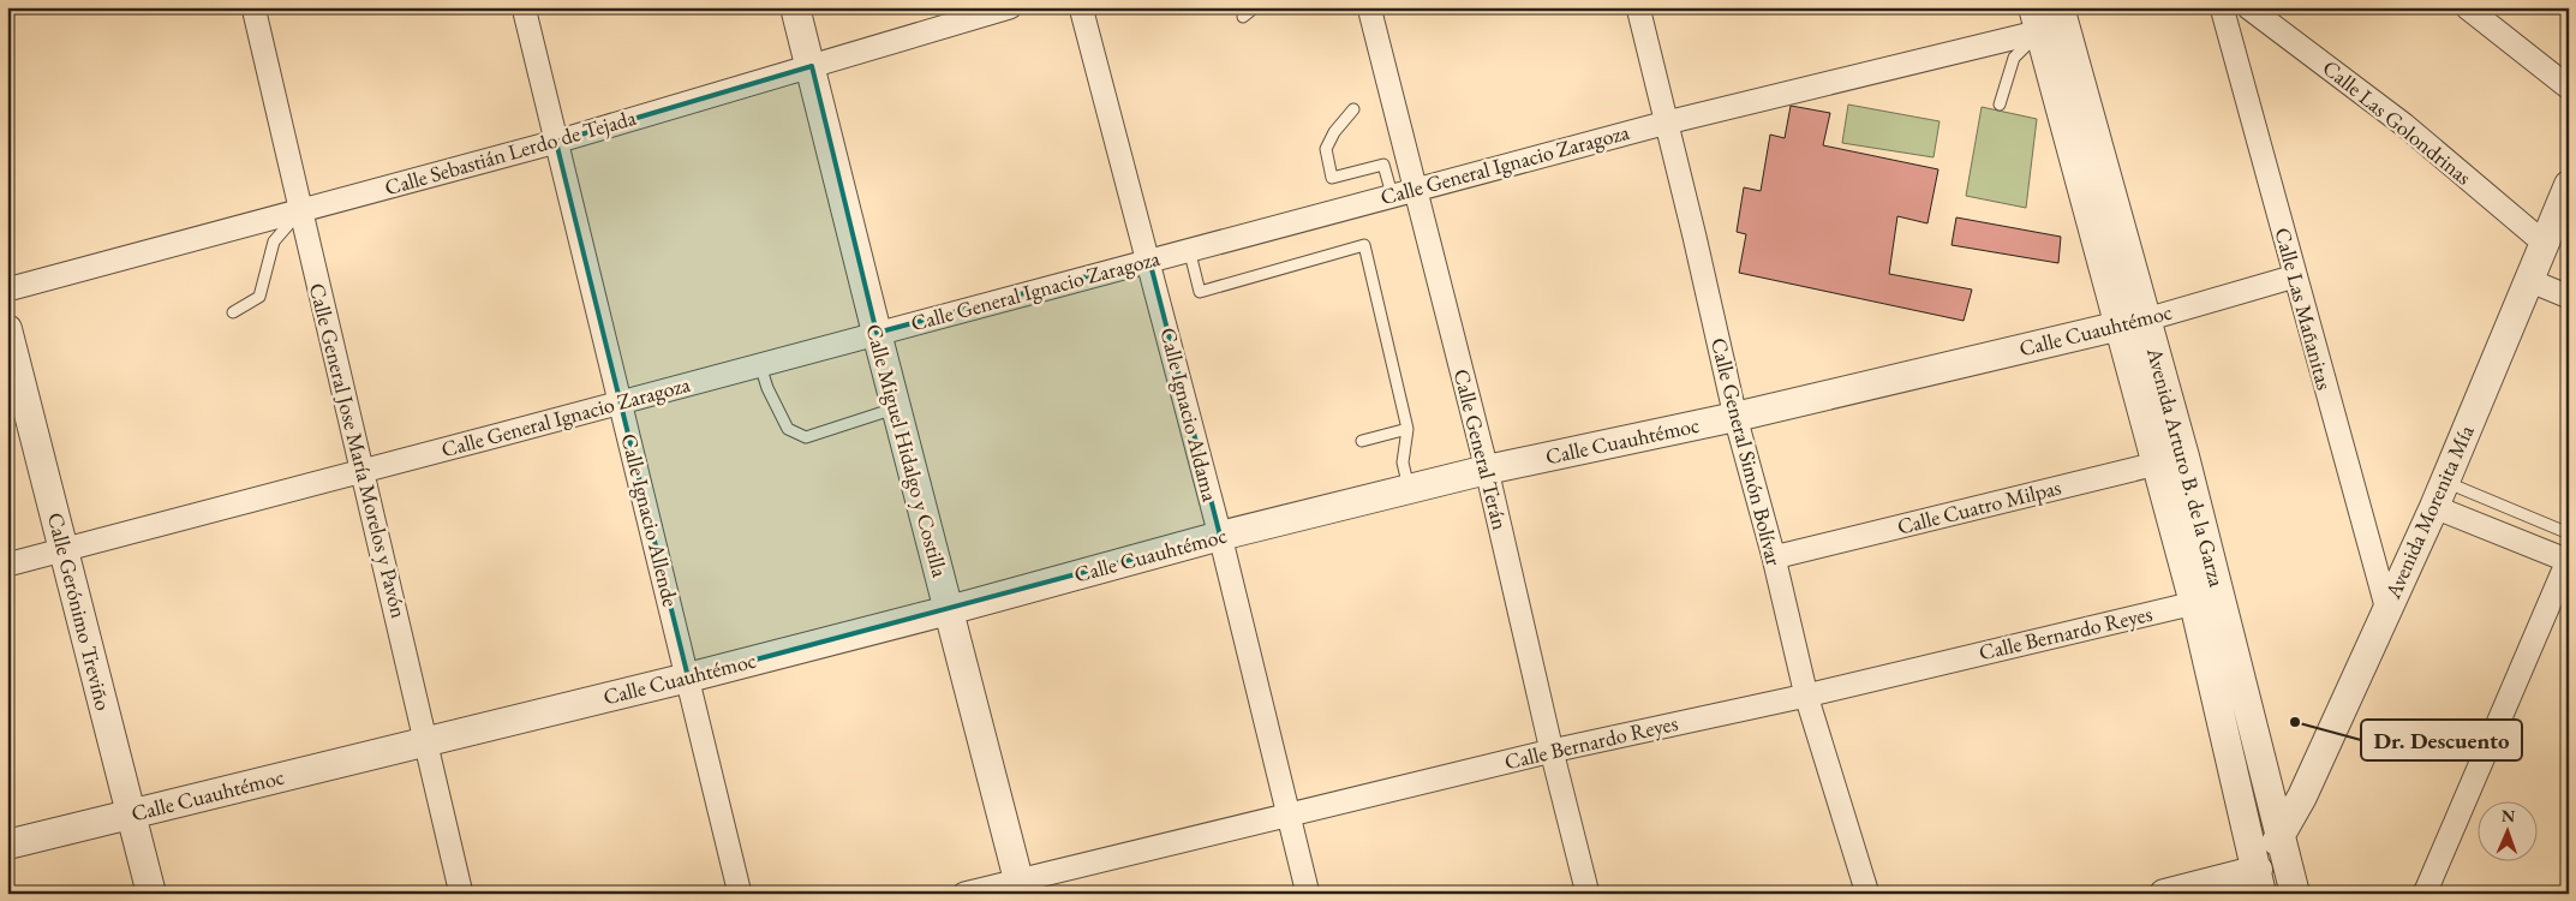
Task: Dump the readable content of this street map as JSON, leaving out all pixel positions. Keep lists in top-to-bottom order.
{
  "streets": {
    "street": [
      "Calle Las Golondrinas",
      "Calle Sebastián Lerdo de Tejada",
      "Calle General Ignacio Zaragoza",
      "Calle Las Mañanitas",
      "Calle Cuauhtémoc",
      "Calle Ignacio Aldama",
      "Calle General Terán",
      "Calle General Jose María Morelos y Pavón",
      "Calle Miguel Hidalgo y Costilla",
      "Calle General Simón Bolívar",
      "Avenida Arturo B. de la Garza",
      "Calle Cuatro Milpas",
      "Avenida Morenita Mía",
      "Calle Ignacio Allende",
      "Calle Gerónimo Treviño",
      "Calle Bernardo Reyes"
    ]
  },
  "crossings": [
    ["Calle Las Golondrinas", "Avenida Morenita Mía"],
    ["Calle Sebastián Lerdo de Tejada", "Calle General Jose María Morelos y Pavón"],
    ["Calle Sebastián Lerdo de Tejada", "Calle Miguel Hidalgo y Costilla"],
    ["Calle Sebastián Lerdo de Tejada", "Calle Ignacio Allende"],
    ["Calle General Ignacio Zaragoza", "Calle Ignacio Aldama"],
    ["Calle General Ignacio Zaragoza", "Calle General Terán"],
    ["Calle General Ignacio Zaragoza", "Calle General Jose María Morelos y Pavón"],
    ["Calle General Ignacio Zaragoza", "Calle Miguel Hidalgo y Costilla"],
    ["Calle General Ignacio Zaragoza", "Calle General Simón Bolívar"],
    ["Calle General Ignacio Zaragoza", "Avenida Arturo B. de la Garza"],
    ["Calle General Ignacio Zaragoza", "Calle Ignacio Allende"],
    ["Calle General Ignacio Zaragoza", "Calle Gerónimo Treviño"],
    ["Calle Las Mañanitas", "Calle Cuauhtémoc"],
    ["Calle Las Mañanitas", "Avenida Morenita Mía"],
    ["Calle Cuauhtémoc", "Calle Ignacio Aldama"],
    ["Calle Cuauhtémoc", "Calle General Terán"],
    ["Calle Cuauhtémoc", "Calle General Jose María Morelos y Pavón"],
    ["Calle Cuauhtémoc", "Calle Miguel Hidalgo y Costilla"],
    ["Calle Cuauhtémoc", "Calle General Simón Bolívar"],
    ["Calle Cuauhtémoc", "Avenida Arturo B. de la Garza"],
    ["Calle Cuauhtémoc", "Calle Ignacio Allende"],
    ["Calle Cuauhtémoc", "Calle Gerónimo Treviño"],
    ["Calle Ignacio Aldama", "Calle Bernardo Reyes"],
    ["Calle General Terán", "Calle Bernardo Reyes"],
    ["Calle Miguel Hidalgo y Costilla", "Calle Bernardo Reyes"],
    ["Calle General Simón Bolívar", "Calle Cuatro Milpas"],
    ["Calle General Simón Bolívar", "Calle Bernardo Reyes"],
    ["Avenida Arturo B. de la Garza", "Calle Cuatro Milpas"],
    ["Avenida Arturo B. de la Garza", "Avenida Morenita Mía"],
    ["Avenida Arturo B. de la Garza", "Calle Bernardo Reyes"]
  ],
  "places": ["Dr. Descuento"],
  "north": "top"
}
